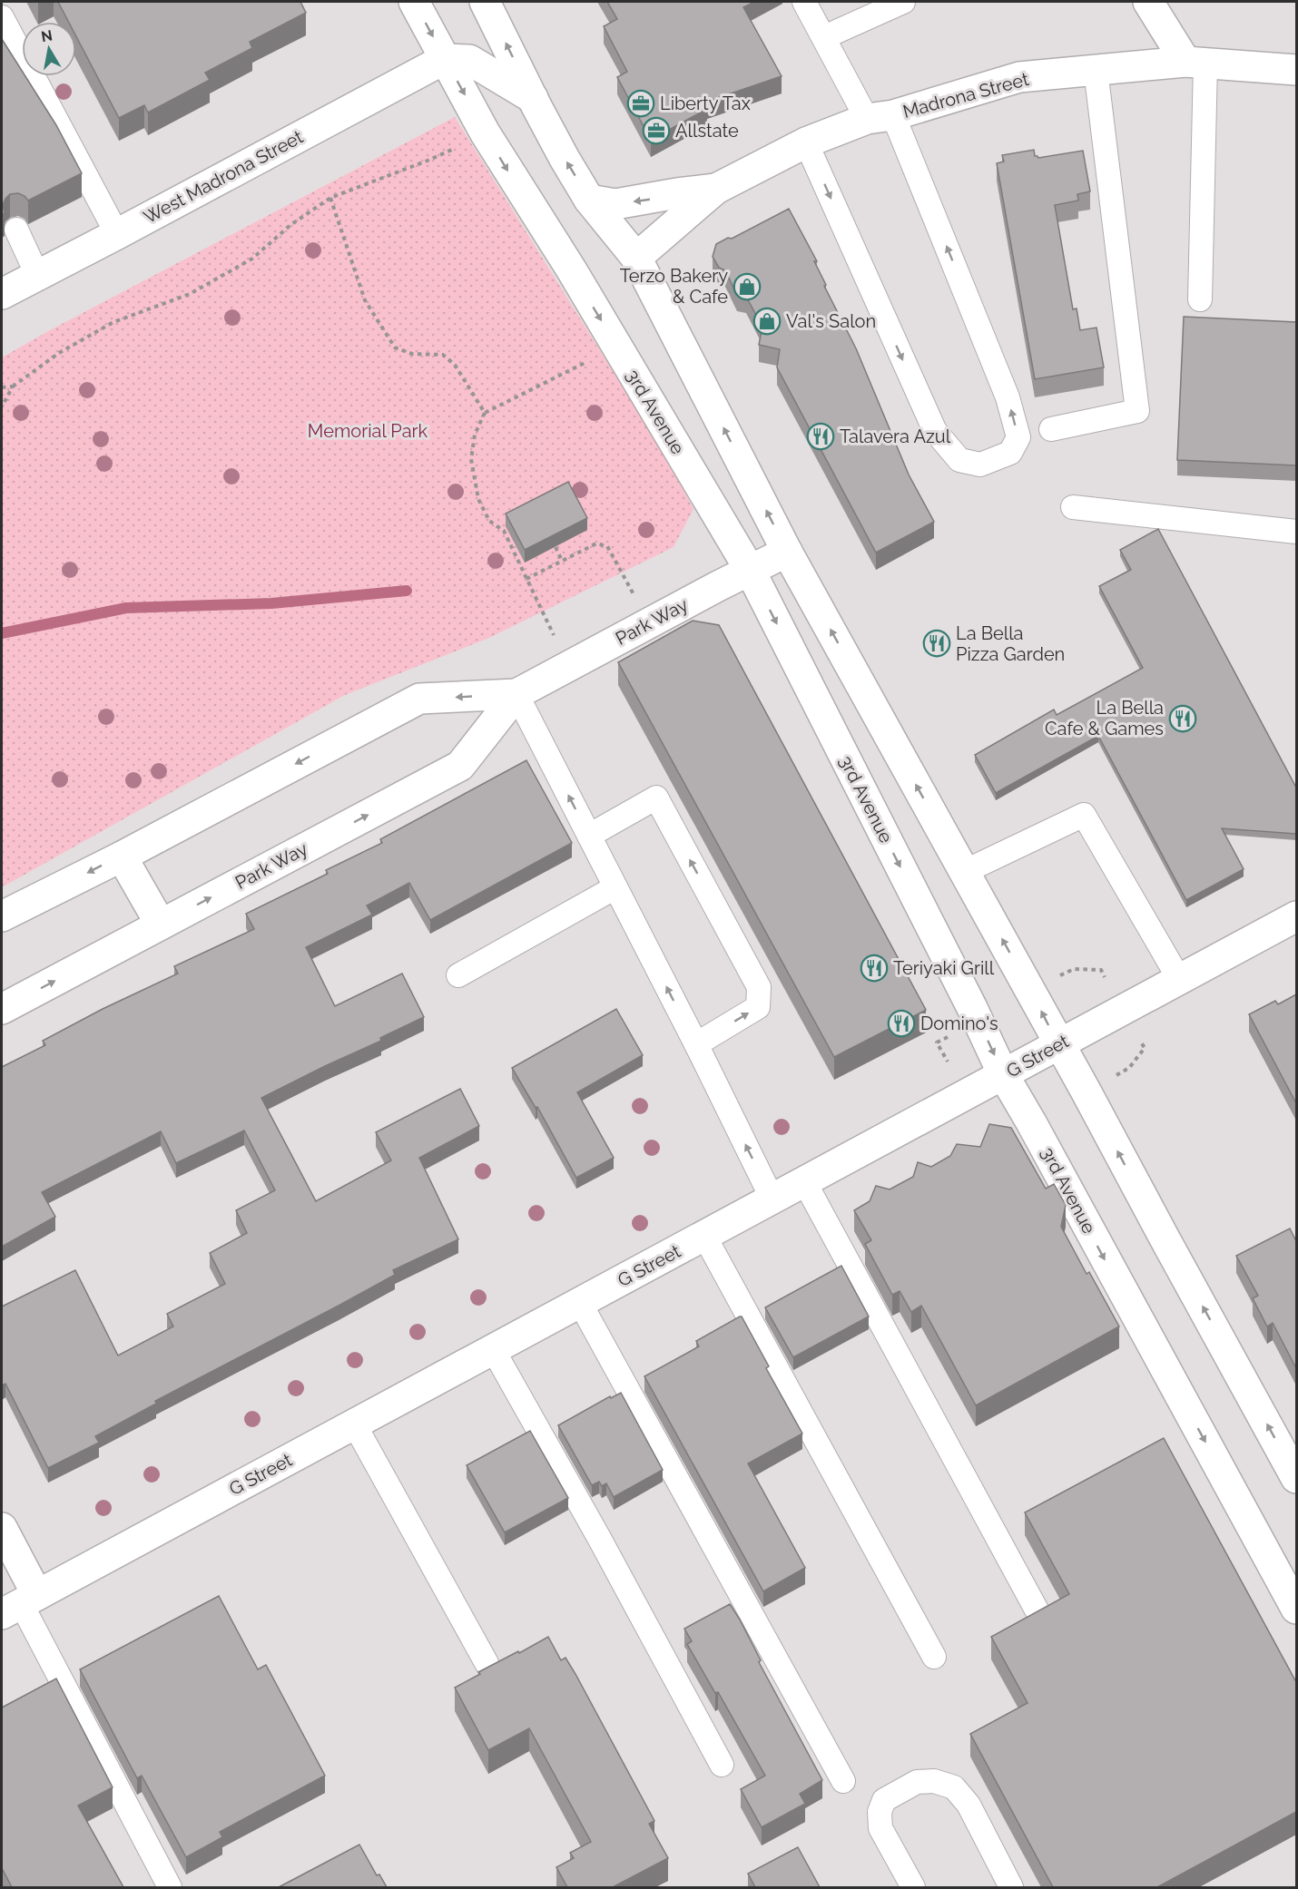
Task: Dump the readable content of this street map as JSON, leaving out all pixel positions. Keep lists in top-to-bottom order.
{
  "streets": {
    "street": [
      "Madrona Street",
      "West Madrona Street",
      "3rd Avenue",
      "Park Way",
      "G Street"
    ]
  },
  "crossings": [
    ["West Madrona Street", "3rd Avenue"],
    ["3rd Avenue", "Park Way"],
    ["3rd Avenue", "G Street"]
  ],
  "parks": ["Memorial Park"],
  "places": {
    "office": ["Liberty Tax", "Allstate"],
    "shop": ["Terzo Bakery & Cafe", "Val's Salon"],
    "restaurant": [
      "Talavera Azul",
      "La Bella Pizza Garden",
      "La Bella Cafe & Games",
      "Teriyaki Grill",
      "Domino's"
    ]
  },
  "north": "top"
}
